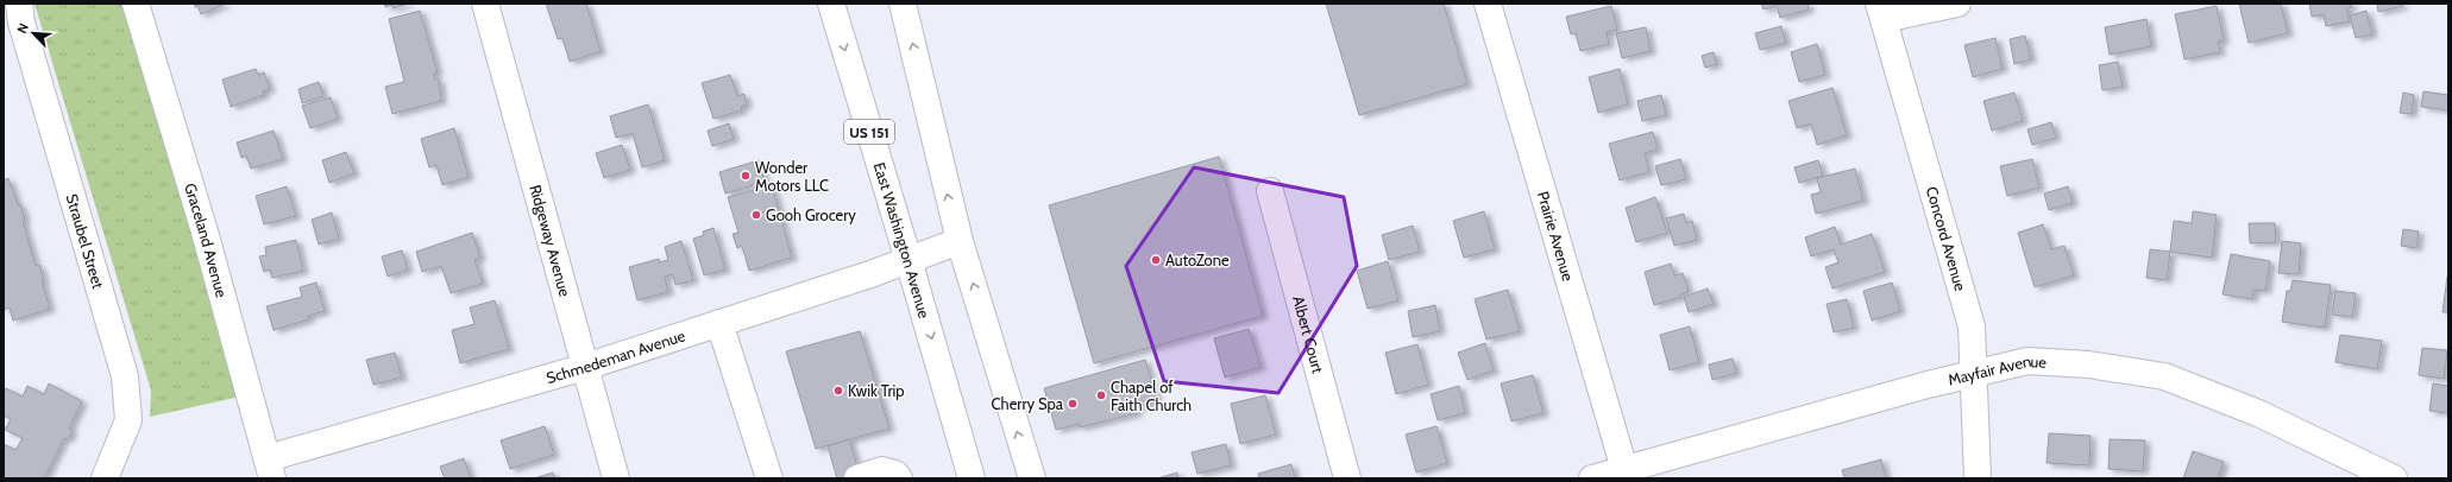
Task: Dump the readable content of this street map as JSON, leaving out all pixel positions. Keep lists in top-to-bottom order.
{
  "streets": {
    "street": [
      "US 151",
      "Prairie Avenue",
      "Concord Avenue",
      "Graceland Avenue",
      "Ridgeway Avenue",
      "East Washington Avenue",
      "Straubel Street",
      "Albert Court",
      "Schmedeman Avenue",
      "Mayfair Avenue"
    ]
  },
  "crossings": [
    ["Prairie Avenue", "Mayfair Avenue"],
    ["Concord Avenue", "Mayfair Avenue"],
    ["Graceland Avenue", "Schmedeman Avenue"],
    ["Ridgeway Avenue", "Schmedeman Avenue"],
    ["East Washington Avenue", "Schmedeman Avenue"]
  ],
  "places": [
    "Wonder Motors LLC",
    "Gooh Grocery",
    "AutoZone",
    "Kwik Trip",
    "Chapel of Faith Church",
    "Cherry Spa"
  ],
  "north": "top left"
}
